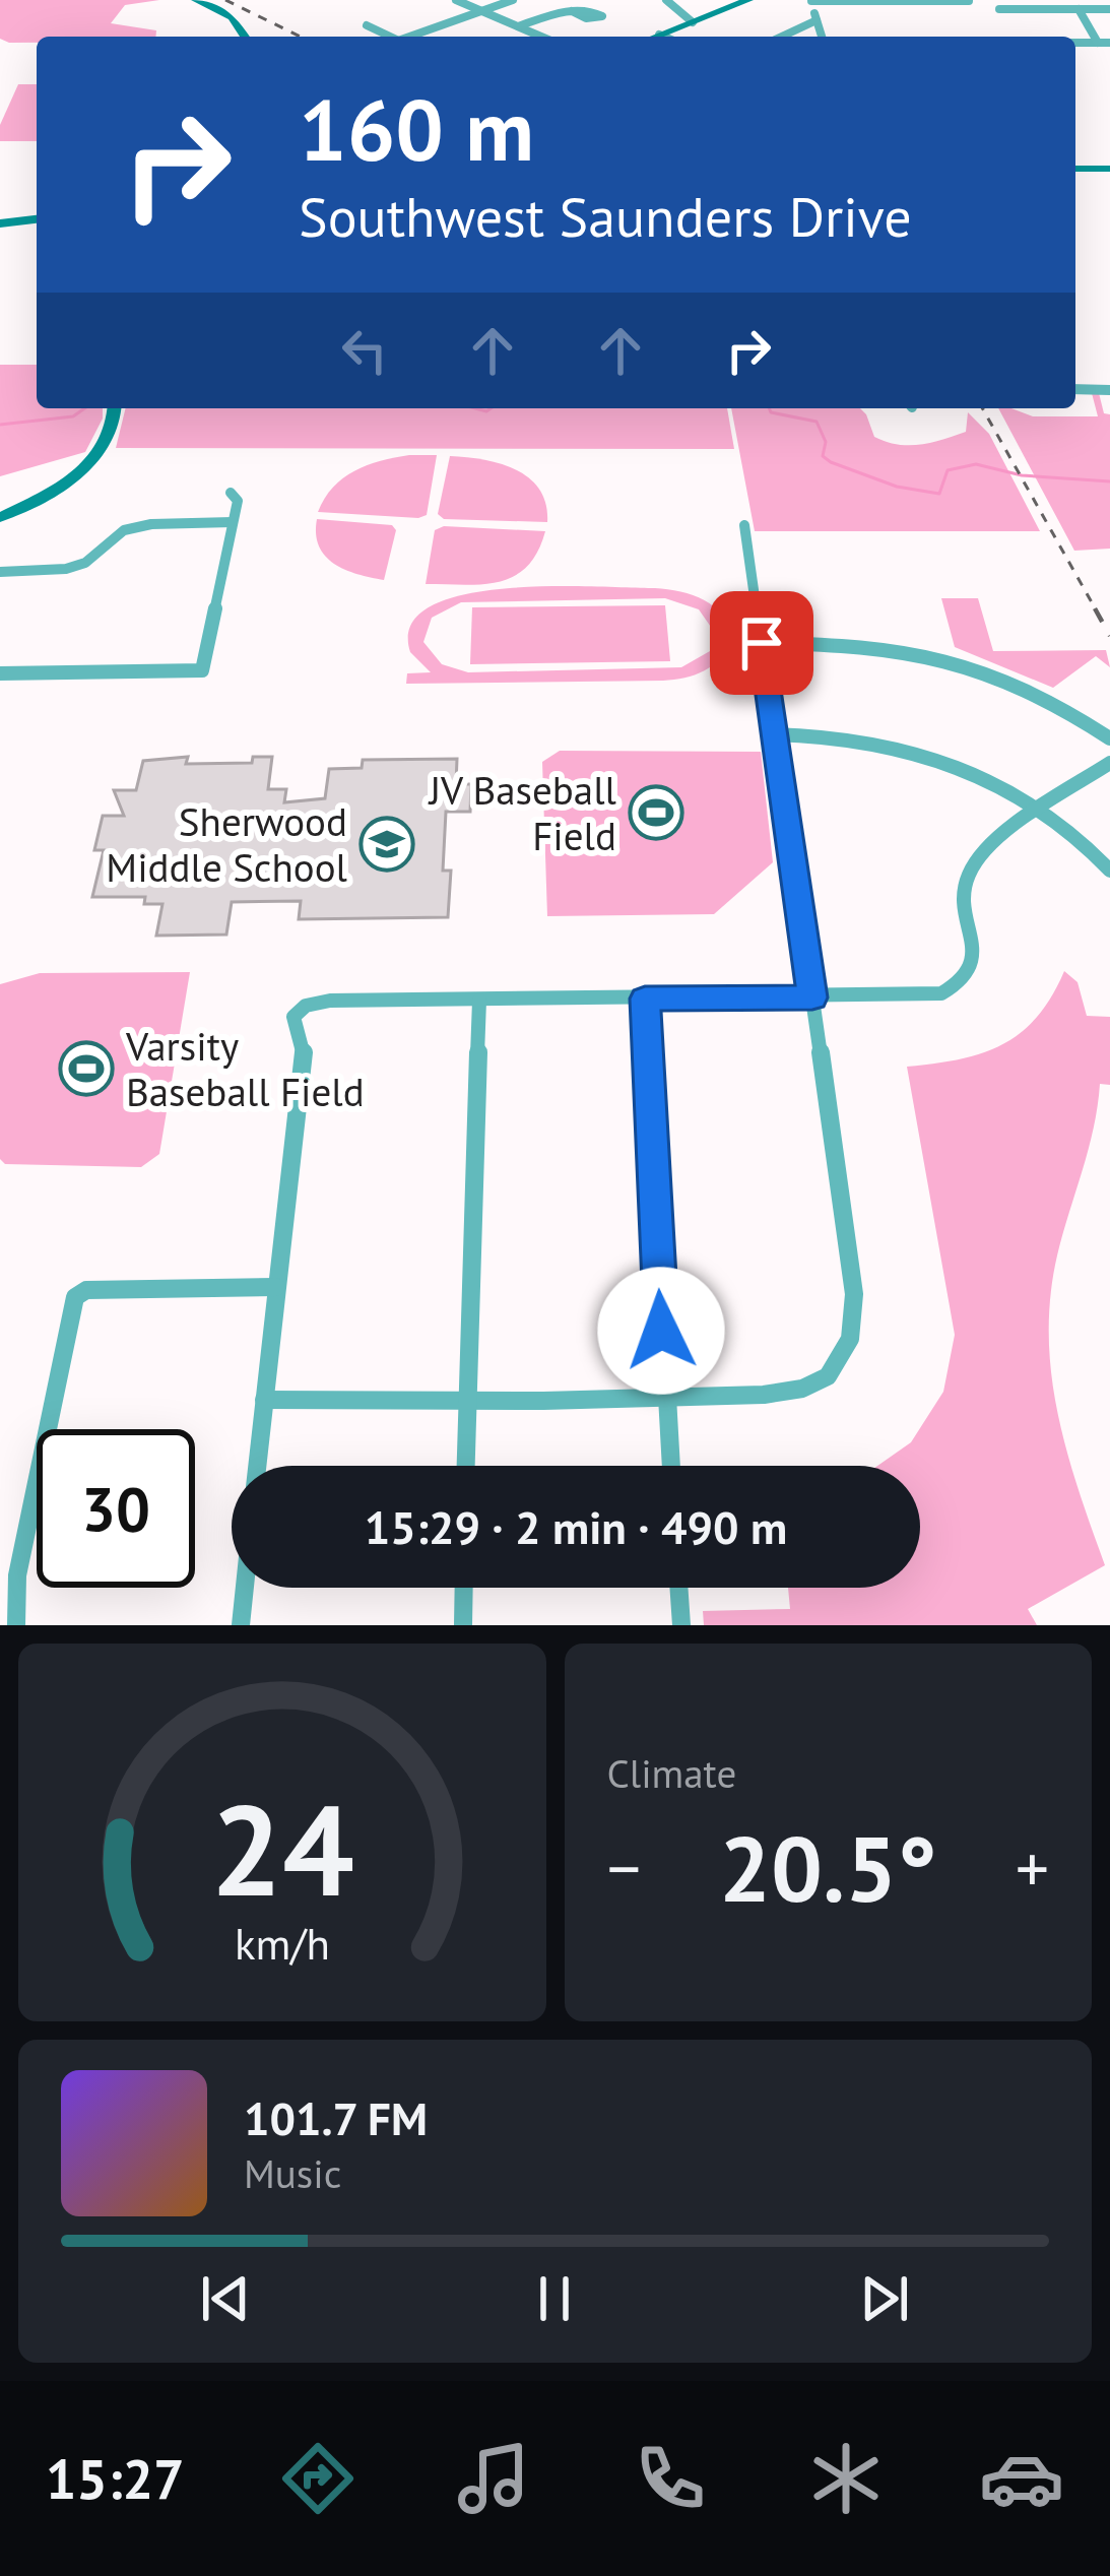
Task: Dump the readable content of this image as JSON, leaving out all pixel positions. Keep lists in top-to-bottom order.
{
  "places": {
    "sports": ["JV Baseball Field", "Varsity Baseball Field"],
    "school or university": ["Sherwood Middle School"]
  },
  "page": {
    "turn": ["160 m", "Southwest Saunders Drive"],
    "limit": "30",
    "trip": "15:29 · 2 min · 490 m",
    "tile": "Climate",
    "heat": ["−", "20.5°", "+"],
    "song": ["101.7 FM", "Music"],
    "tabs": "15:27",
    "gauge": ["24", "km/h"]
  }
}
